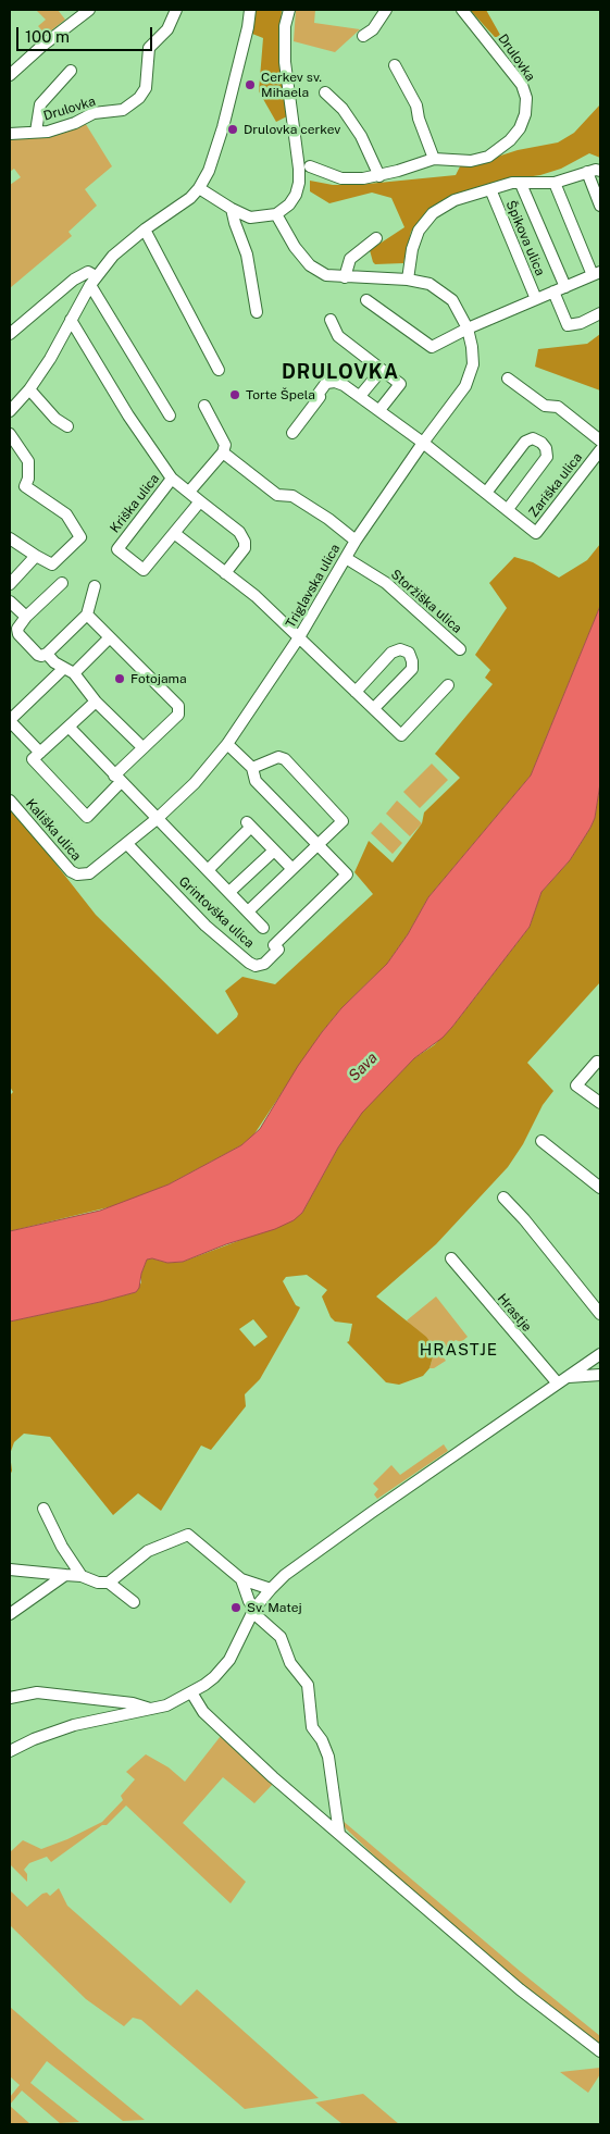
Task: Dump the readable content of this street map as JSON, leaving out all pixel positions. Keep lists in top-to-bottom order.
{
  "streets": {
    "street": [
      "Drulovka",
      "Špikova ulica",
      "Zariška ulica",
      "Kriška ulica",
      "Triglavska ulica",
      "Storžiška ulica",
      "Kališka ulica",
      "Grintovška ulica",
      "Hrastje"
    ]
  },
  "crossings": [
    ["Špikova ulica", "Triglavska ulica"],
    ["Zariška ulica", "Triglavska ulica"],
    ["Triglavska ulica", "Storžiška ulica"],
    ["Triglavska ulica", "Kališka ulica"],
    ["Triglavska ulica", "Grintovška ulica"],
    ["Kališka ulica", "Grintovška ulica"]
  ],
  "districts": ["DRULOVKA", "HRASTJE"],
  "water": ["Sava"],
  "places": [
    "Cerkev sv. Mihaela",
    "Drulovka cerkev",
    "Torte Špela",
    "Fotojama",
    "Sv. Matej"
  ],
  "scale_bar": "100 m"
}
